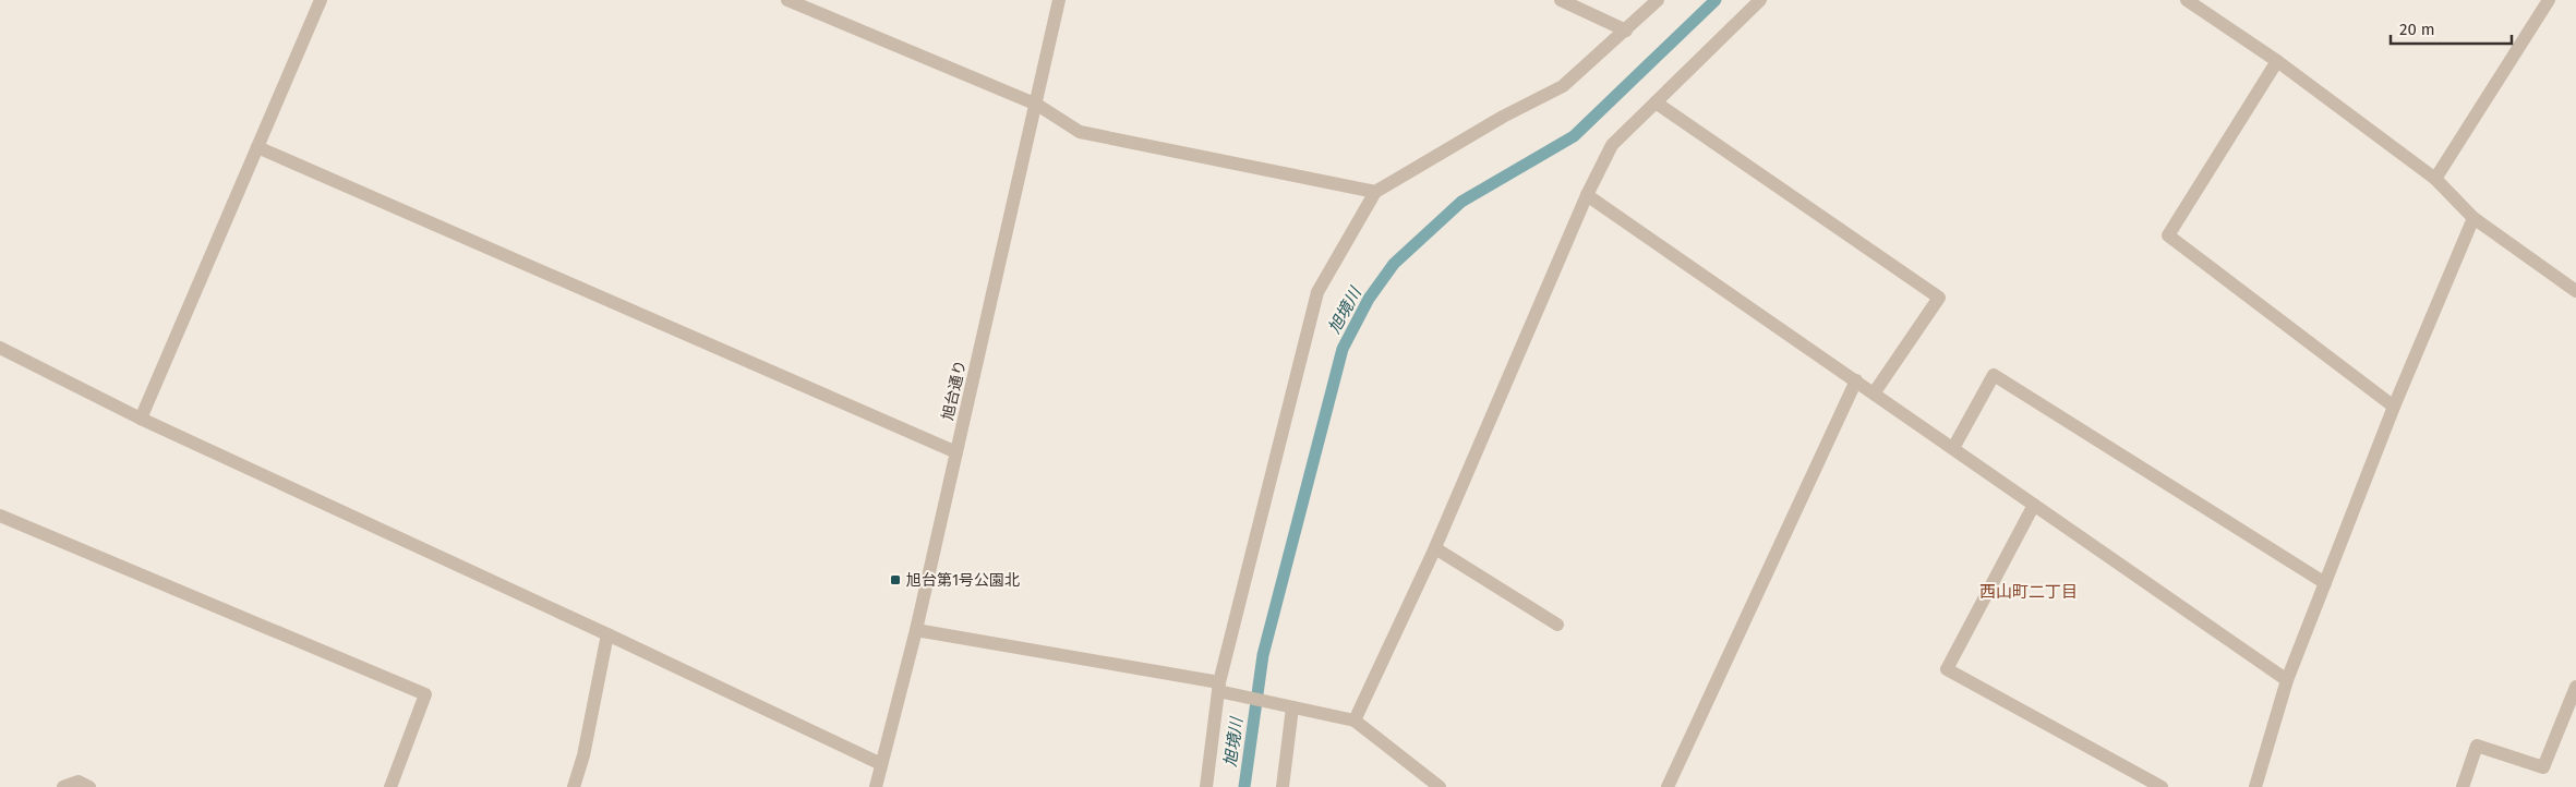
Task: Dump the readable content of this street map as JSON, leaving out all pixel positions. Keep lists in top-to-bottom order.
{
  "streets": {
    "street": ["旭台通り"]
  },
  "districts": ["西山町二丁目"],
  "water": ["旭境川"],
  "places": {
    "transit": ["旭台第1号公園北"]
  },
  "scale_bar": "20 m"
}
